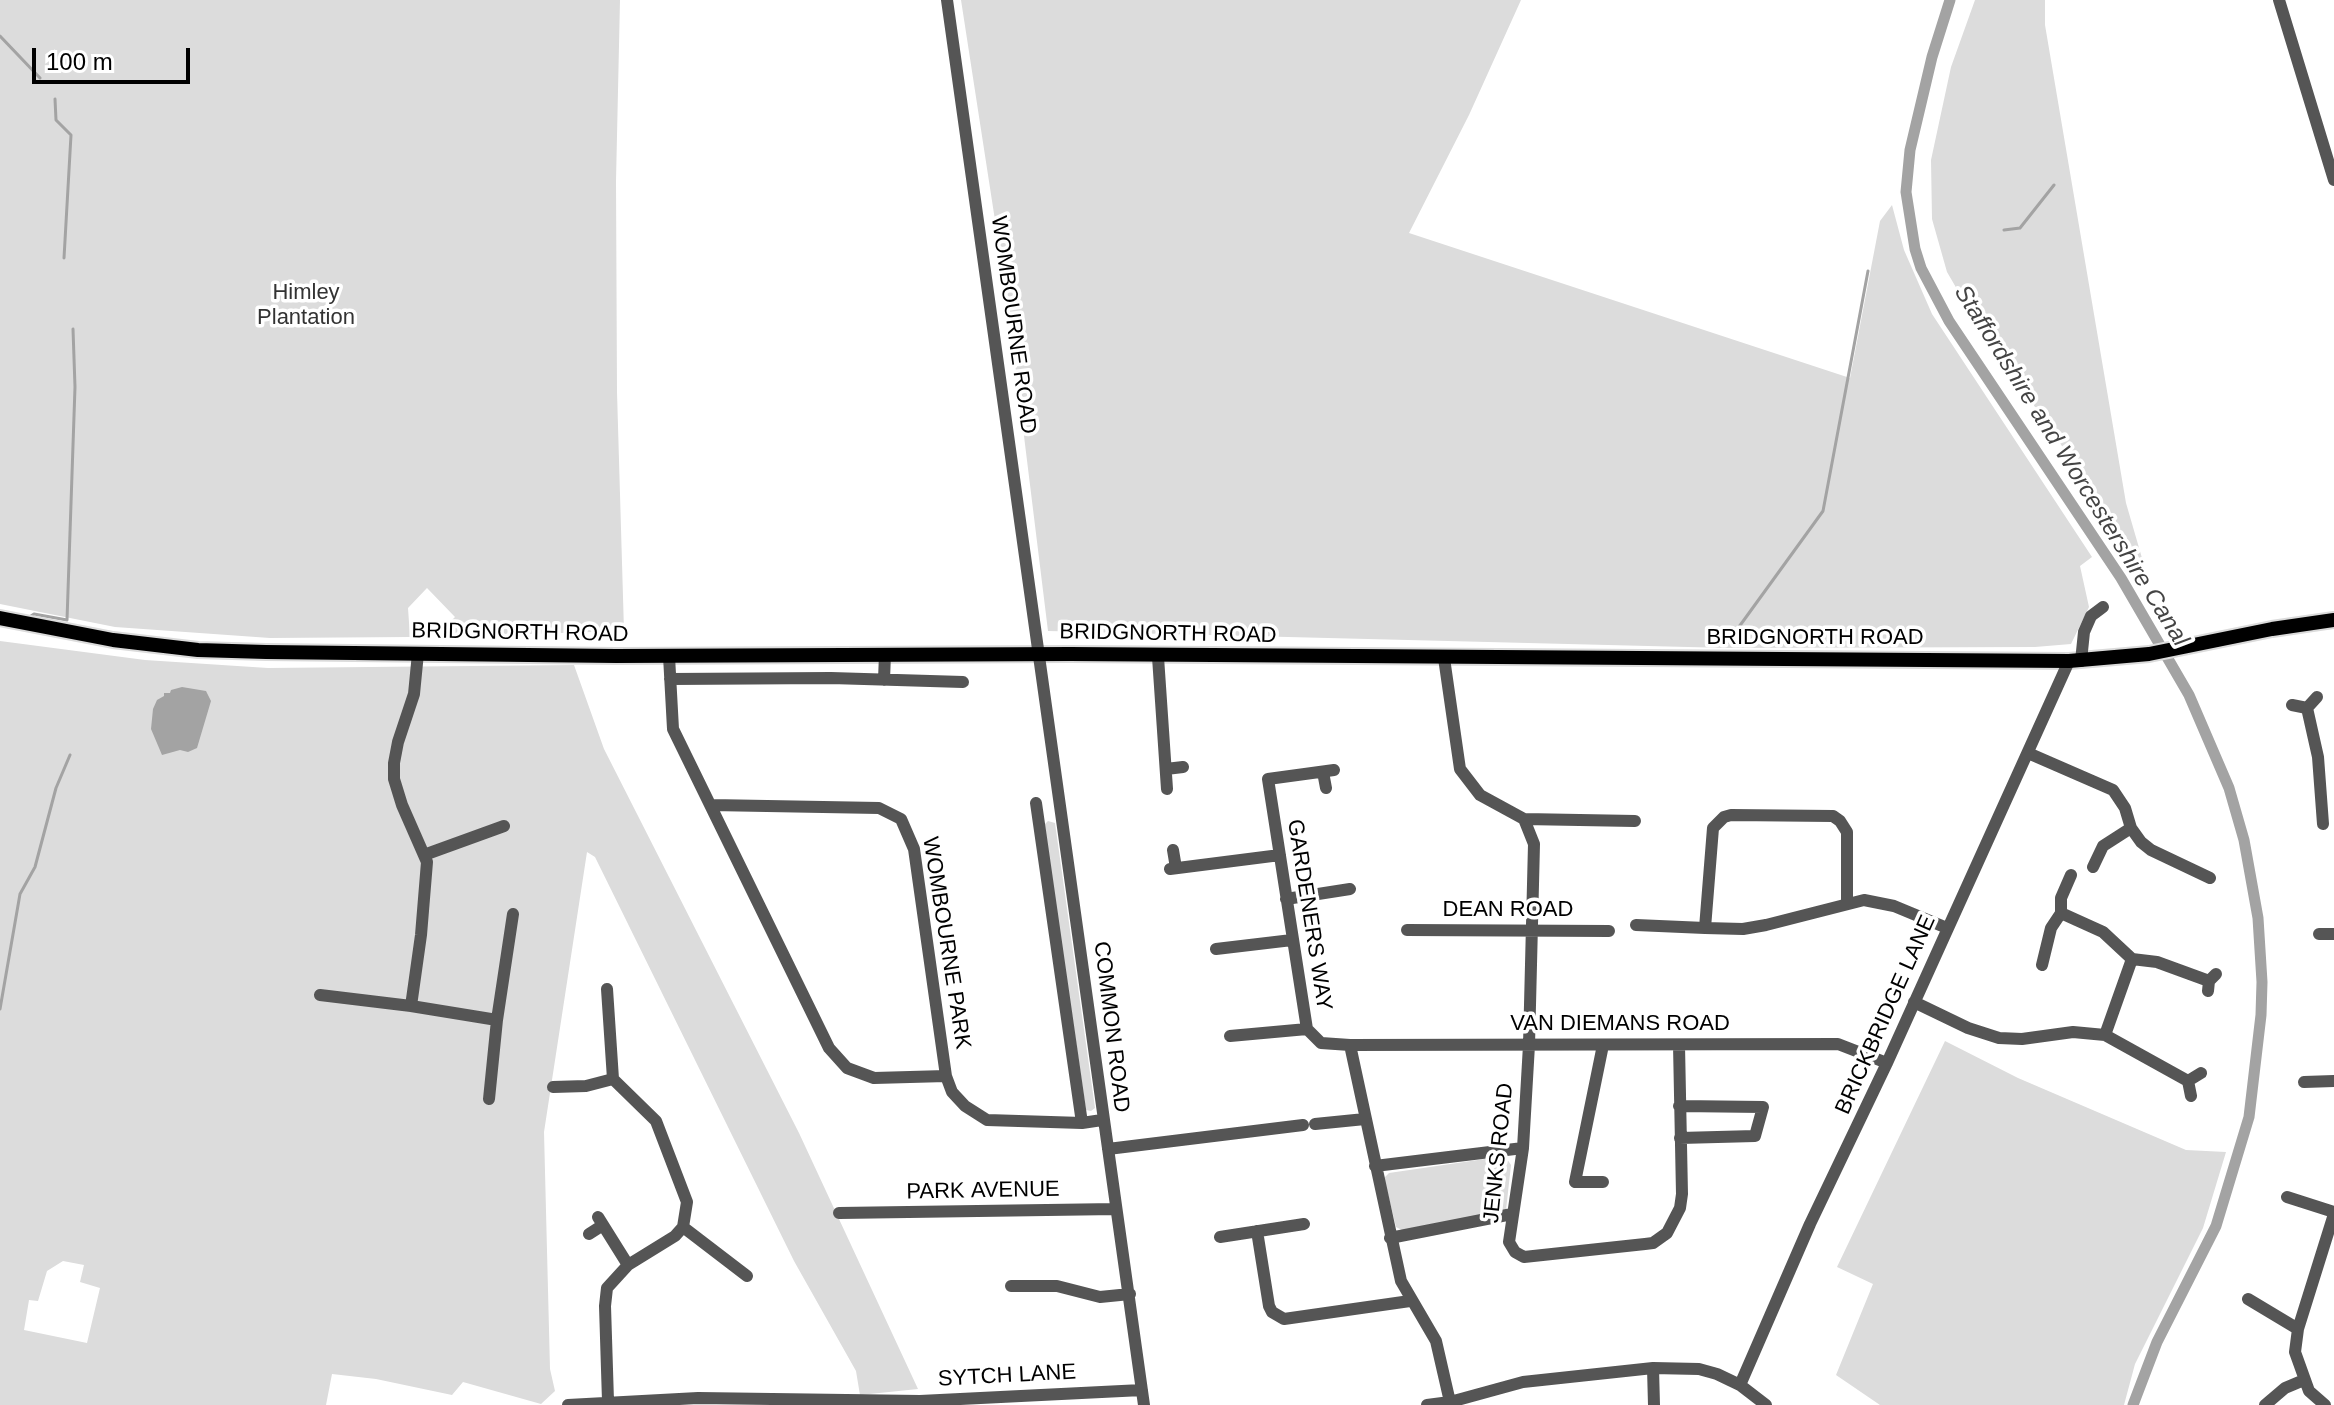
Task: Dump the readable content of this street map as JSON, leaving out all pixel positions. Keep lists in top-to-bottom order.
{
  "streets": {
    "main road": ["BRIDGNORTH ROAD"],
    "street": [
      "WOMBOURNE ROAD",
      "DEAN ROAD",
      "GARDENERS WAY",
      "WOMBOURNE PARK",
      "BRICKBRIDGE LANE",
      "VAN DIEMANS ROAD",
      "COMMON ROAD",
      "JENKS ROAD",
      "PARK AVENUE",
      "SYTCH LANE"
    ]
  },
  "crossings": [
    ["WOMBOURNE ROAD", "BRIDGNORTH ROAD"],
    ["WOMBOURNE ROAD", "COMMON ROAD"],
    ["BRIDGNORTH ROAD", "WOMBOURNE PARK"],
    ["BRIDGNORTH ROAD", "BRICKBRIDGE LANE"],
    ["BRIDGNORTH ROAD", "COMMON ROAD"],
    ["DEAN ROAD", "JENKS ROAD"],
    ["GARDENERS WAY", "VAN DIEMANS ROAD"],
    ["WOMBOURNE PARK", "COMMON ROAD"],
    ["BRICKBRIDGE LANE", "VAN DIEMANS ROAD"],
    ["VAN DIEMANS ROAD", "JENKS ROAD"],
    ["COMMON ROAD", "PARK AVENUE"],
    ["COMMON ROAD", "SYTCH LANE"]
  ],
  "water": ["Staffordshire and Worcestershire Canal"],
  "parks": ["Himley Plantation"],
  "scale_bar": "100 m"
}
